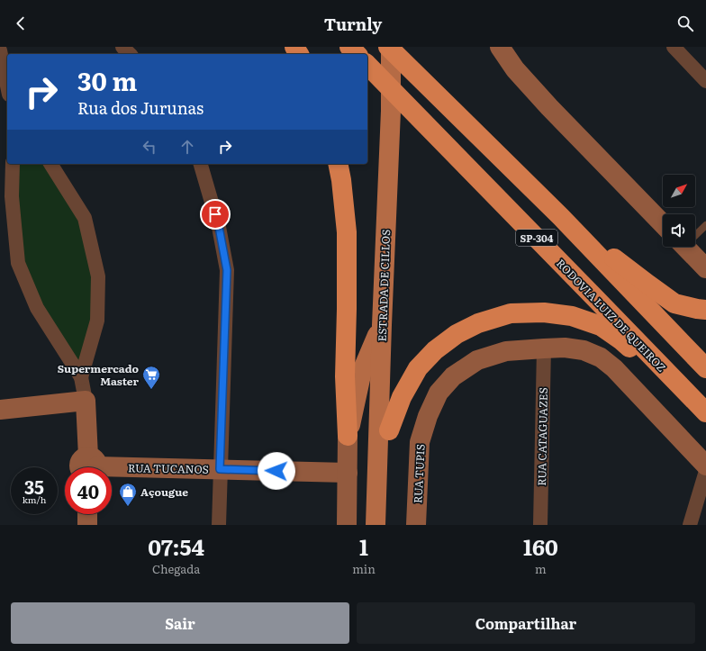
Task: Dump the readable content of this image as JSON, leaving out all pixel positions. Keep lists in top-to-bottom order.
{
  "streets": {
    "highway": ["SP-304", "RODOVIA LUIZ DE QUEIROZ"],
    "main road": ["ESTRADA DE CILLOS", "RUA TUCANOS", "RUA TUPIS"],
    "street": ["RUA CATAGUAZES"]
  },
  "crossings": [
    ["RUA CATAGUAZES", "RUA TUPIS"]
  ],
  "places": {
    "supermarket": ["Supermercado Master"],
    "shop": ["Açougue"]
  },
  "north": "top right",
  "page": {
    "header": "Turnly",
    "turn": ["30 m", "Rua dos Jurunas"],
    "speed": "35 km/h",
    "limit": "40",
    "eta": [
      "07:54",
      "Chegada",
      "1",
      "min",
      "160",
      "m"
    ],
    "buttons": ["Sair", "Compartilhar"]
  }
}
